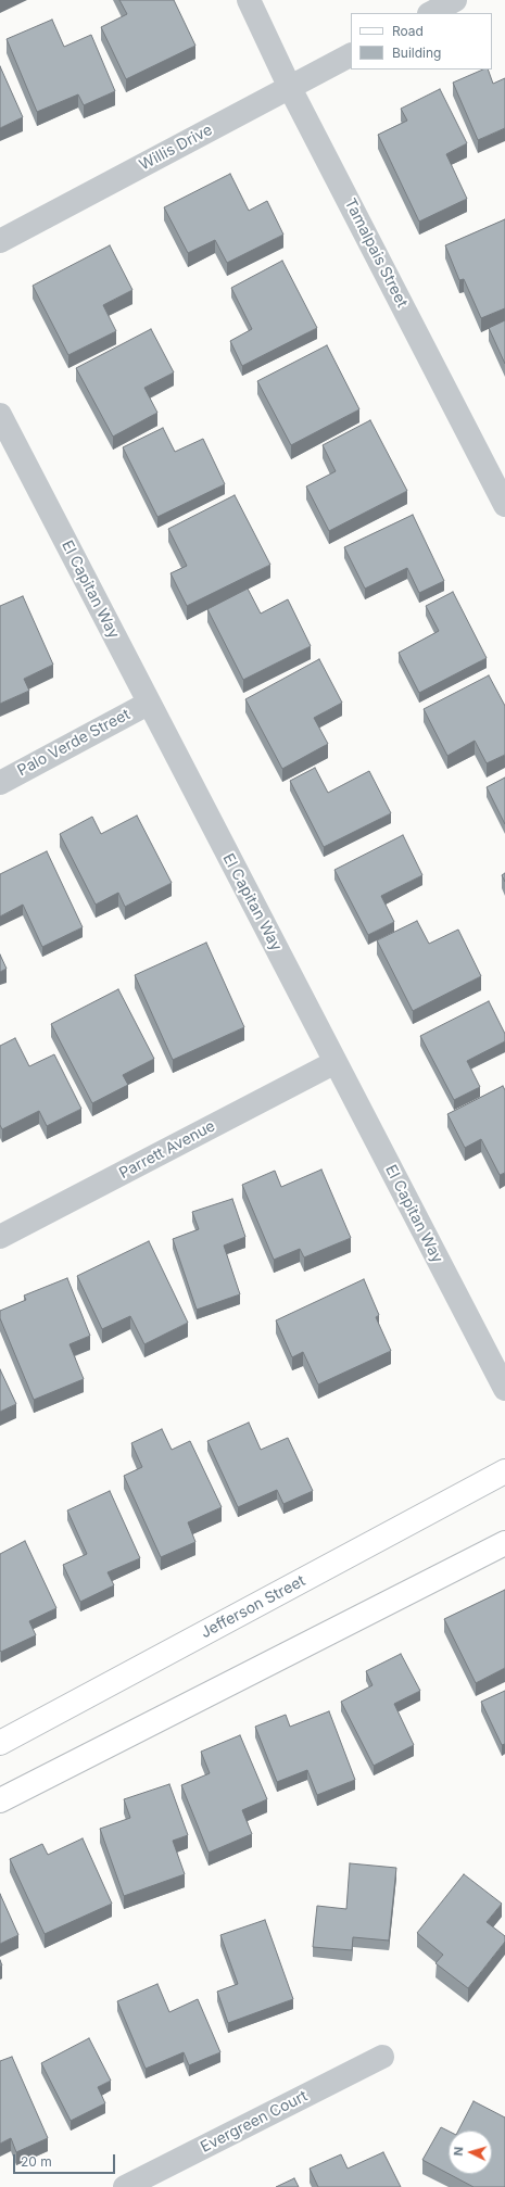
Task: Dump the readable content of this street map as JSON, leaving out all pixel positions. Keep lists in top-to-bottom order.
{
  "streets": {
    "main road": ["Jefferson Street"],
    "street": [
      "Willis Drive",
      "Tamalpais Street",
      "El Capitan Way",
      "Palo Verde Street",
      "Parrett Avenue",
      "Evergreen Court"
    ]
  },
  "crossings": [
    ["Willis Drive", "Tamalpais Street"],
    ["El Capitan Way", "Palo Verde Street"],
    ["El Capitan Way", "Parrett Avenue"]
  ],
  "legend": ["Road", "Building"],
  "scale_bar": "20 m",
  "north": "left"
}
